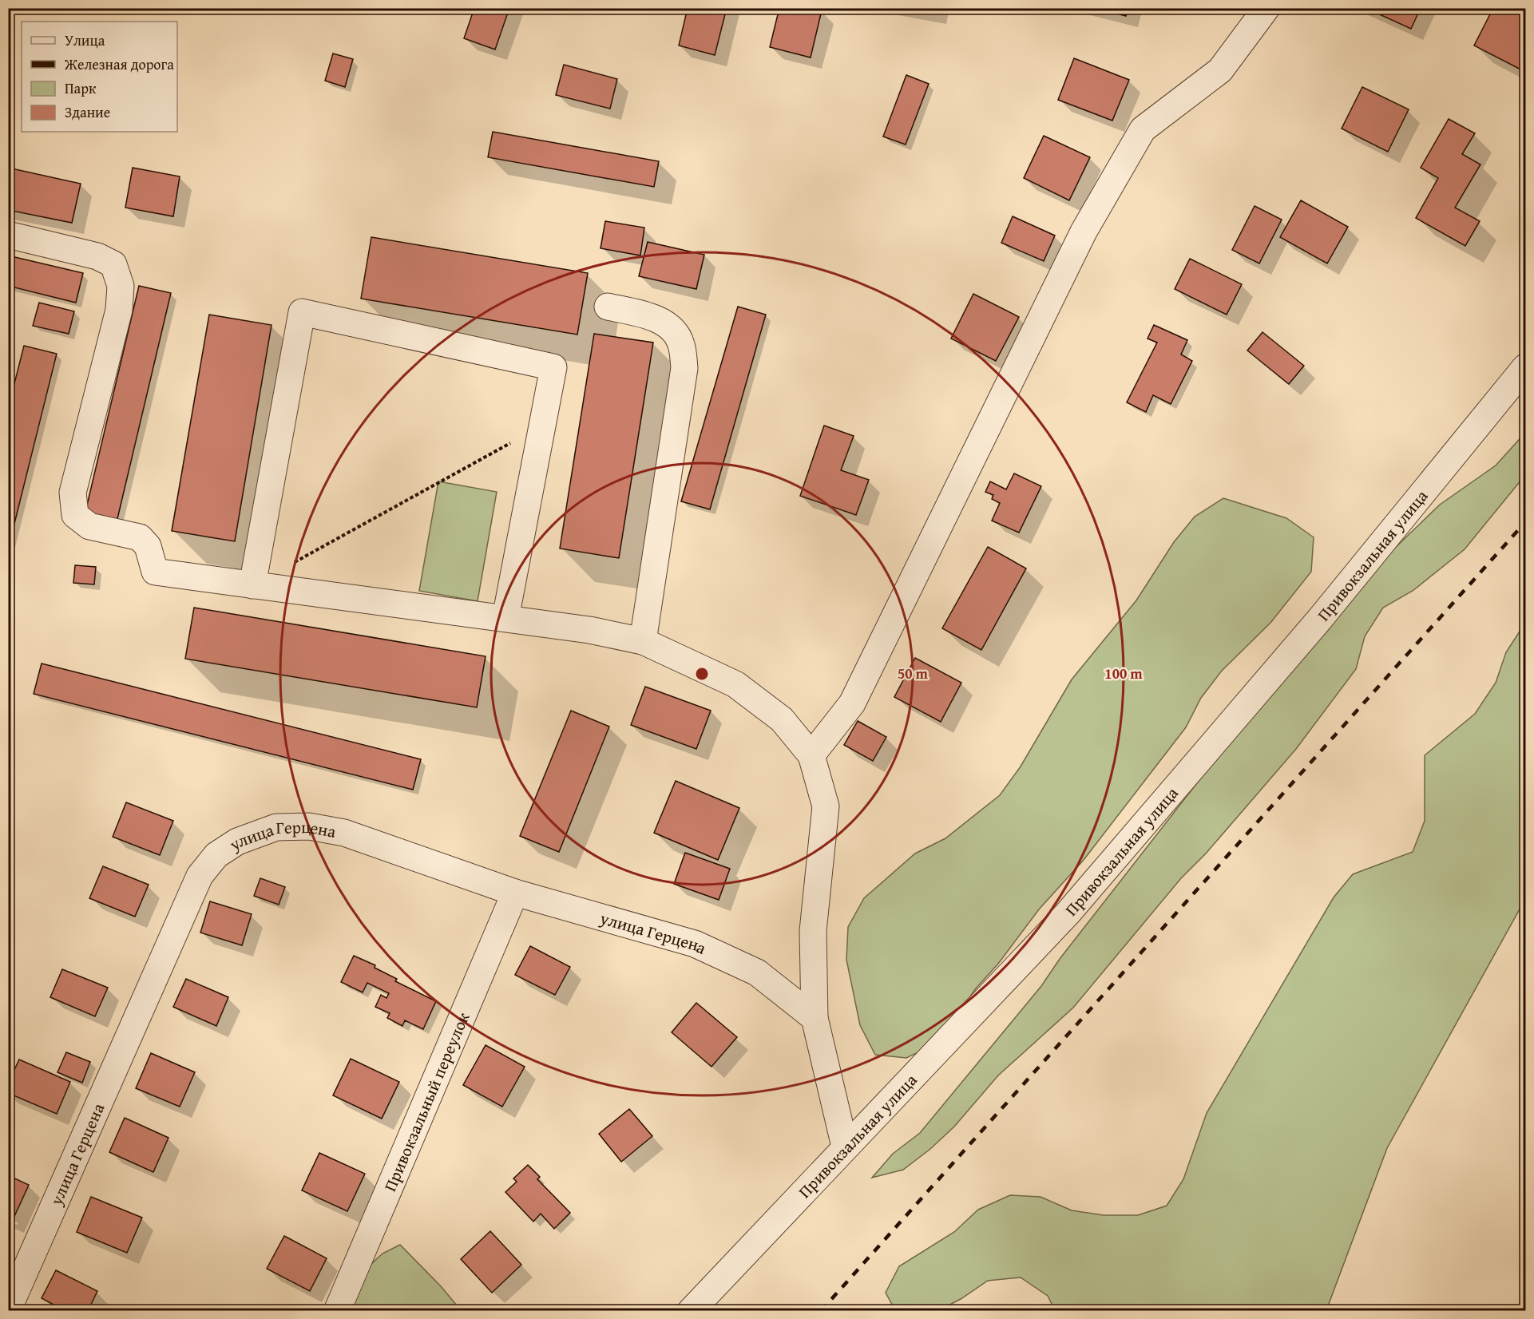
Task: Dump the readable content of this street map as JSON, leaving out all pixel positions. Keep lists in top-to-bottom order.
{
  "streets": {
    "street": ["Привокзальная улица", "улица Герцена", "Привокзальный переулок"]
  },
  "crossings": [
    ["улица Герцена", "Привокзальный переулок"]
  ],
  "legend": [
    "Улица",
    "Железная дорога",
    "Парк",
    "Здание"
  ],
  "rings": ["50 m", "100 m"]
}
